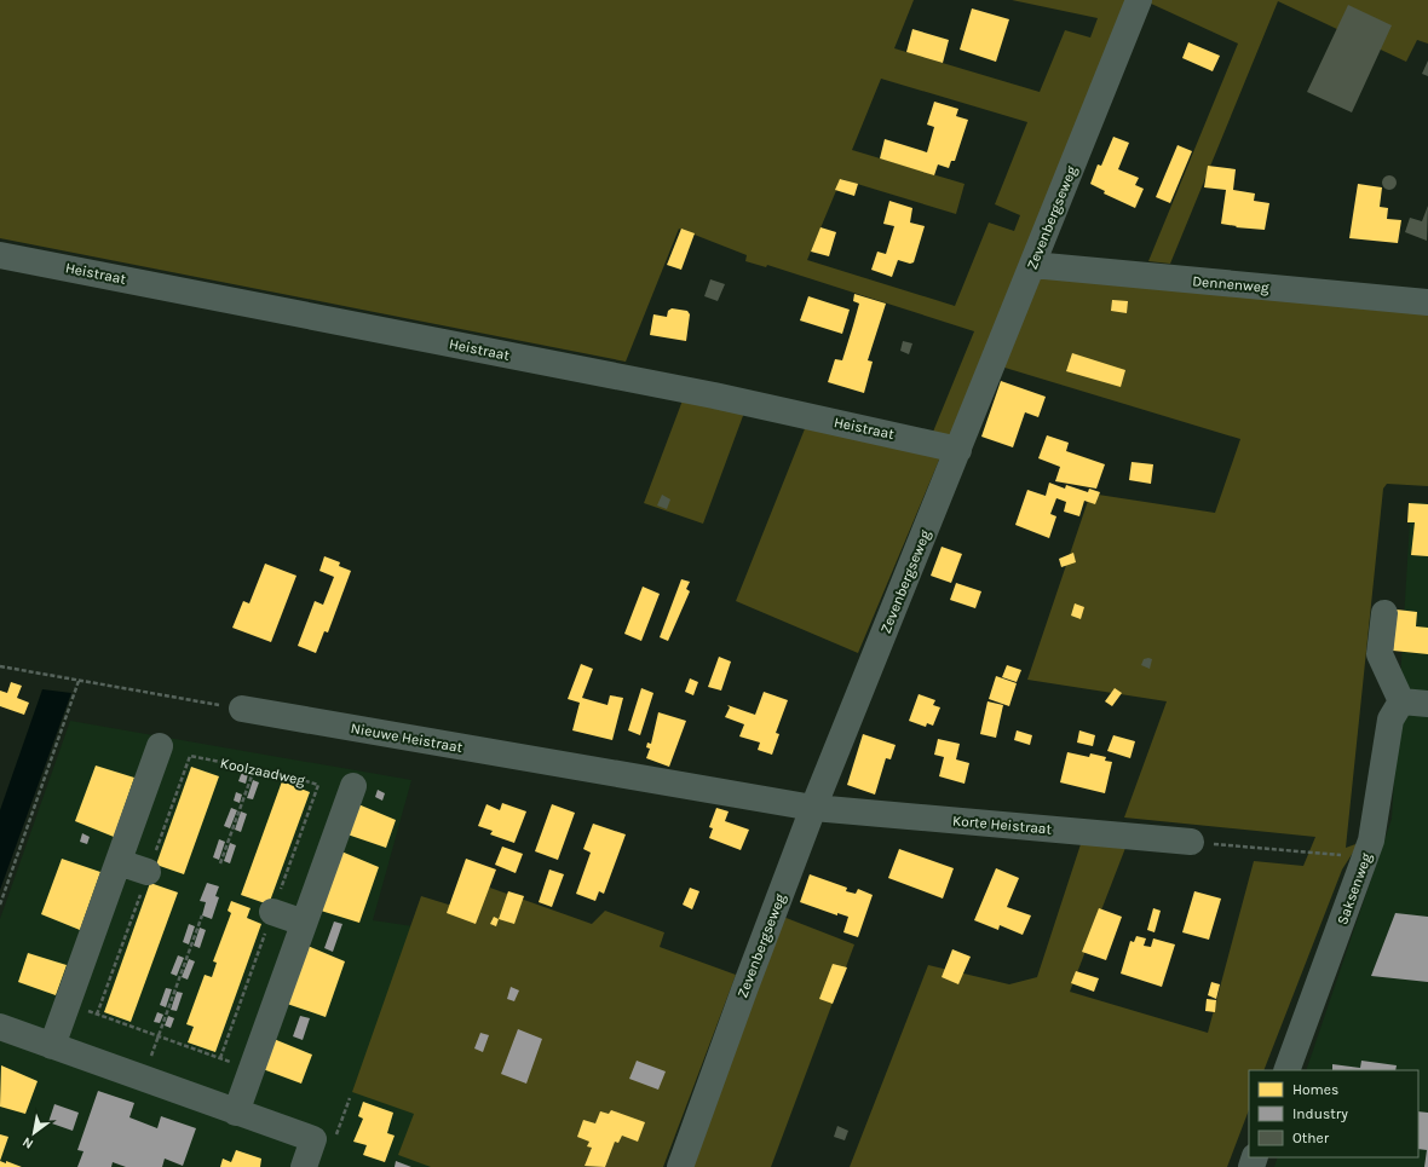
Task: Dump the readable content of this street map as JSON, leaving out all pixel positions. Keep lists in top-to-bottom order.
{
  "streets": {
    "street": [
      "Zevenbergseweg",
      "Heistraat",
      "Dennenweg",
      "Nieuwe Heistraat",
      "Korte Heistraat",
      "Saksenweg"
    ],
    "path": ["Koolzaadweg"]
  },
  "crossings": [
    ["Zevenbergseweg", "Heistraat"],
    ["Zevenbergseweg", "Dennenweg"],
    ["Zevenbergseweg", "Nieuwe Heistraat"],
    ["Zevenbergseweg", "Korte Heistraat"],
    ["Nieuwe Heistraat", "Korte Heistraat"]
  ],
  "legend": ["Homes", "Industry", "Other"],
  "north": "bottom left"
}
